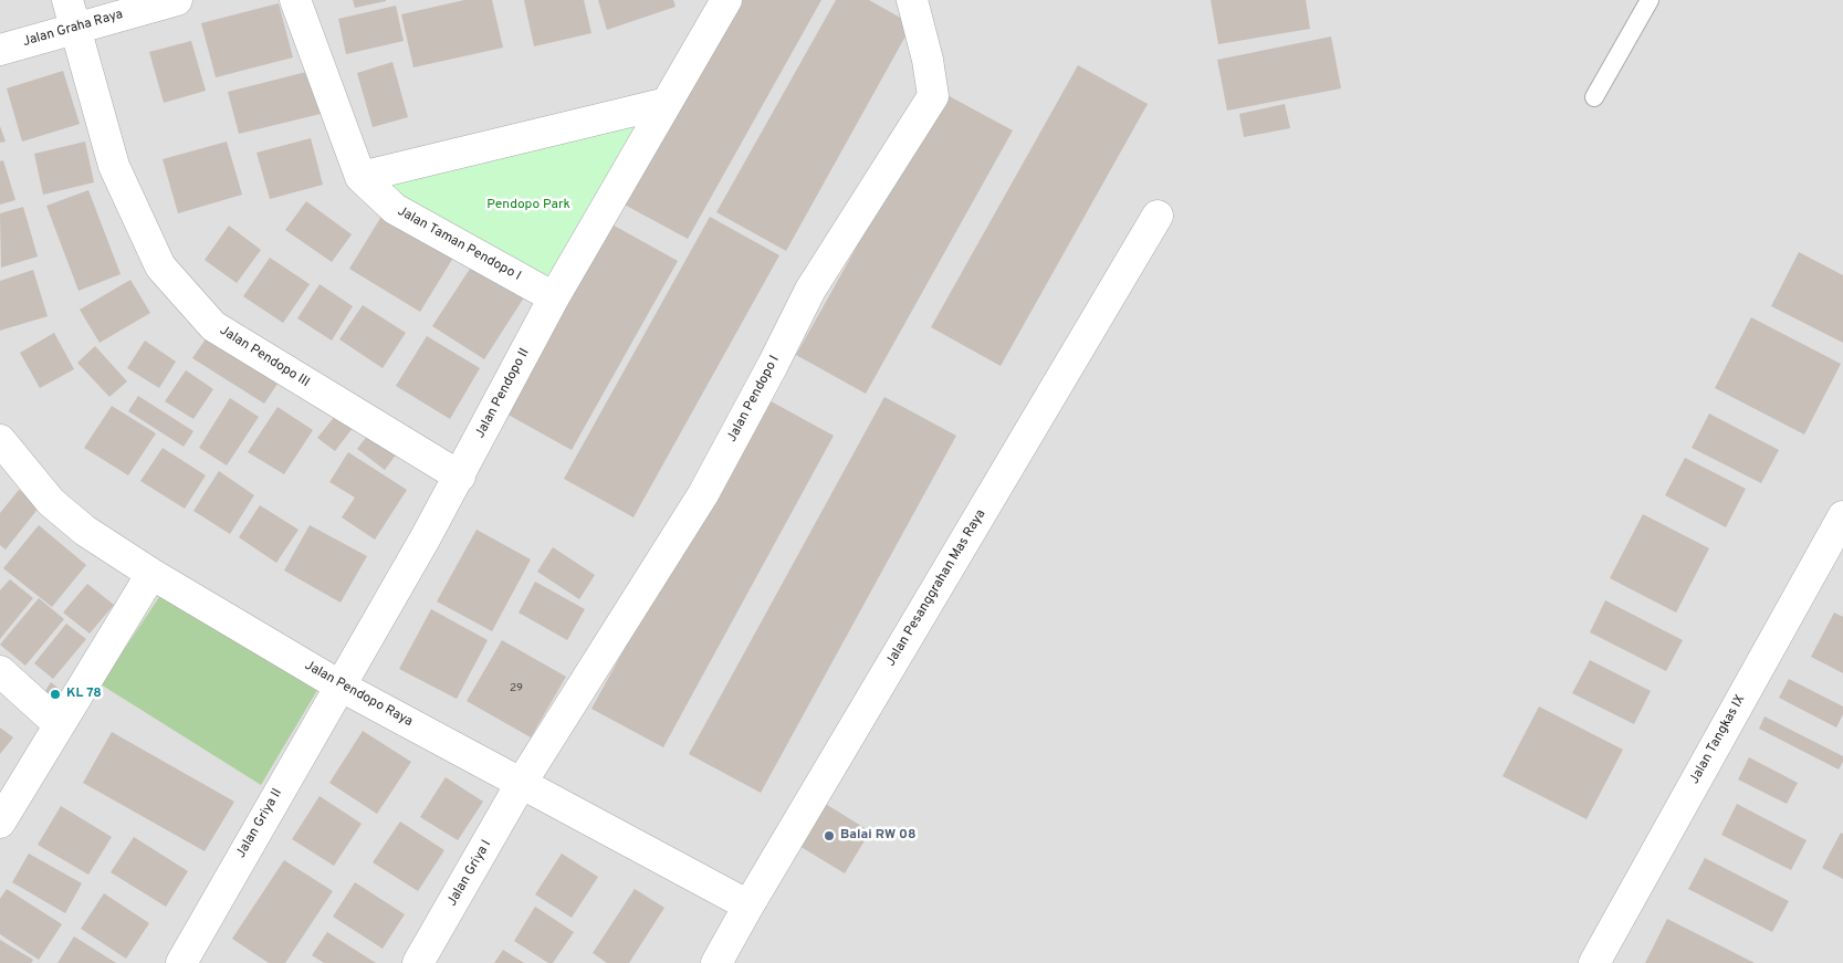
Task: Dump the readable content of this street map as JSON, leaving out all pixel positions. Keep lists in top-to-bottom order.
{
  "streets": {
    "street": [
      "Jalan Graha Raya",
      "Jalan Taman Pendopo I",
      "Jalan Pendopo III",
      "Jalan Pendopo II",
      "Jalan Pendopo I",
      "Jalan Pesanggrahan Mas Raya",
      "Jalan Pendopo Raya",
      "Jalan Tangkas IX",
      "Jalan Griya II",
      "Jalan Griya I"
    ]
  },
  "crossings": [
    ["Jalan Graha Raya", "Jalan Pendopo III"],
    ["Jalan Taman Pendopo I", "Jalan Pendopo II"],
    ["Jalan Pendopo III", "Jalan Pendopo II"],
    ["Jalan Pendopo II", "Jalan Pendopo Raya"],
    ["Jalan Pendopo II", "Jalan Griya II"],
    ["Jalan Pendopo I", "Jalan Pendopo Raya"],
    ["Jalan Pendopo I", "Jalan Griya I"],
    ["Jalan Pesanggrahan Mas Raya", "Jalan Pendopo Raya"],
    ["Jalan Pendopo Raya", "Jalan Griya II"],
    ["Jalan Pendopo Raya", "Jalan Griya I"]
  ],
  "parks": ["Pendopo Park"],
  "places": ["KL 78", "Balai RW 08"],
  "house_numbers": ["29"]
}
